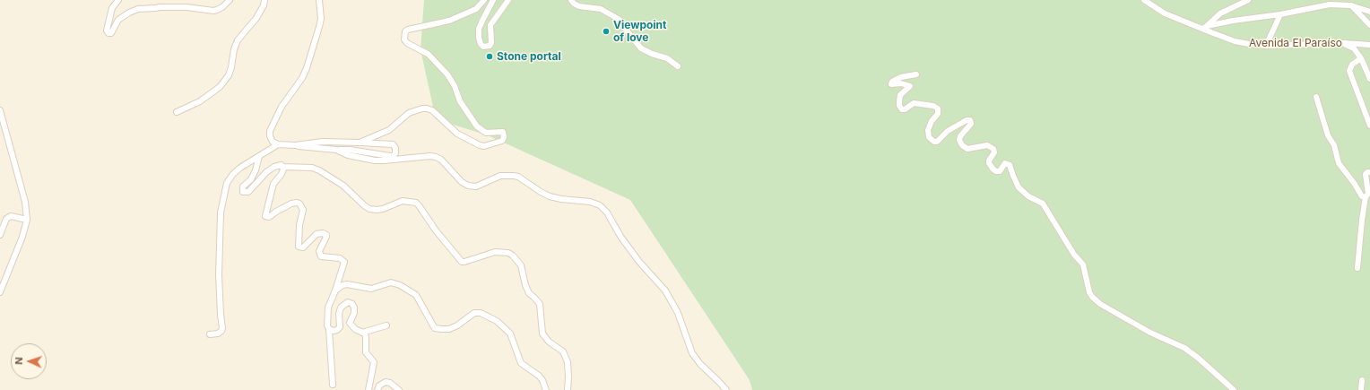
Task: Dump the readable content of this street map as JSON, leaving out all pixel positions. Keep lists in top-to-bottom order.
{
  "streets": {
    "street": ["Avenida El Paraíso"]
  },
  "places": ["Viewpoint of love", "Stone portal"],
  "north": "left"
}
